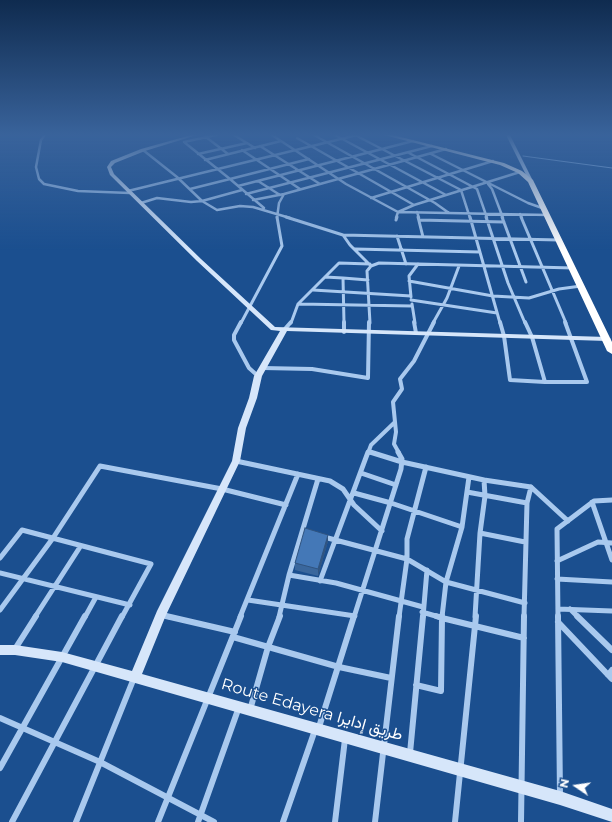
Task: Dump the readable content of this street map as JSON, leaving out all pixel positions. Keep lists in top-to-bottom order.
{
  "streets": {
    "street": ["Route Edayera طريق إدايرا"]
  },
  "north": "left"
}
